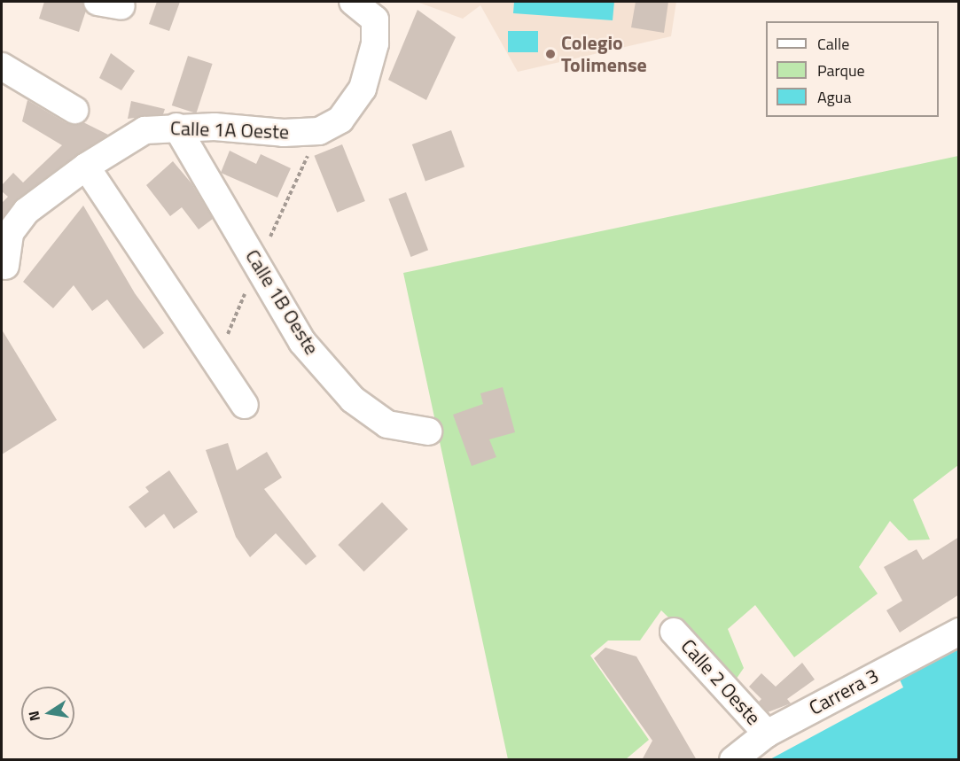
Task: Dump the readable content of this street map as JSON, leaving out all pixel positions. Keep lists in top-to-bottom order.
{
  "streets": {
    "street": [
      "Calle 1A Oeste",
      "Calle 1B Oeste",
      "Calle 2 Oeste",
      "Carrera 3"
    ]
  },
  "crossings": [
    ["Calle 1A Oeste", "Calle 1B Oeste"],
    ["Calle 2 Oeste", "Carrera 3"]
  ],
  "places": ["Colegio Tolimense"],
  "legend": ["Calle", "Parque", "Agua"],
  "north": "left"
}
